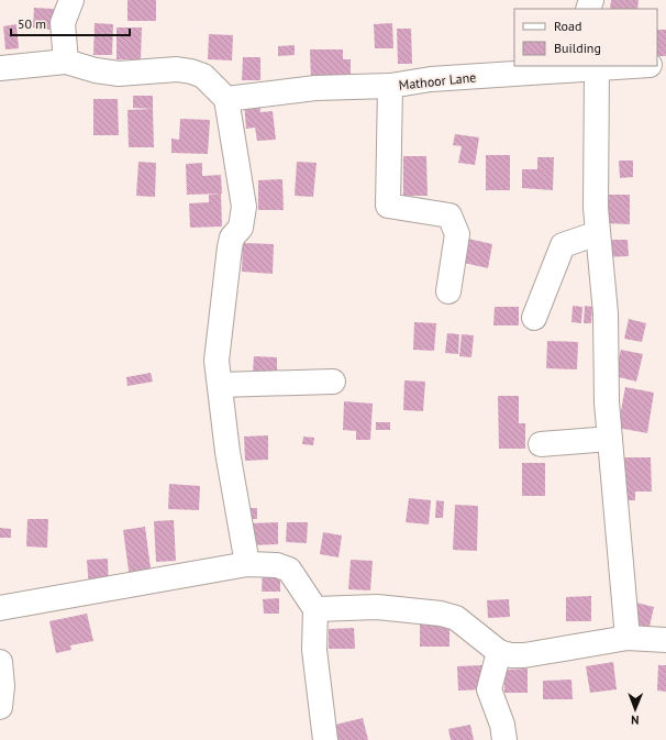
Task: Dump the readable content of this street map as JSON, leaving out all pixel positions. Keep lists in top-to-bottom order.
{
  "streets": {
    "street": ["Mathoor Lane"]
  },
  "legend": ["Road", "Building"],
  "scale_bar": "50 m",
  "north": "bottom"
}
